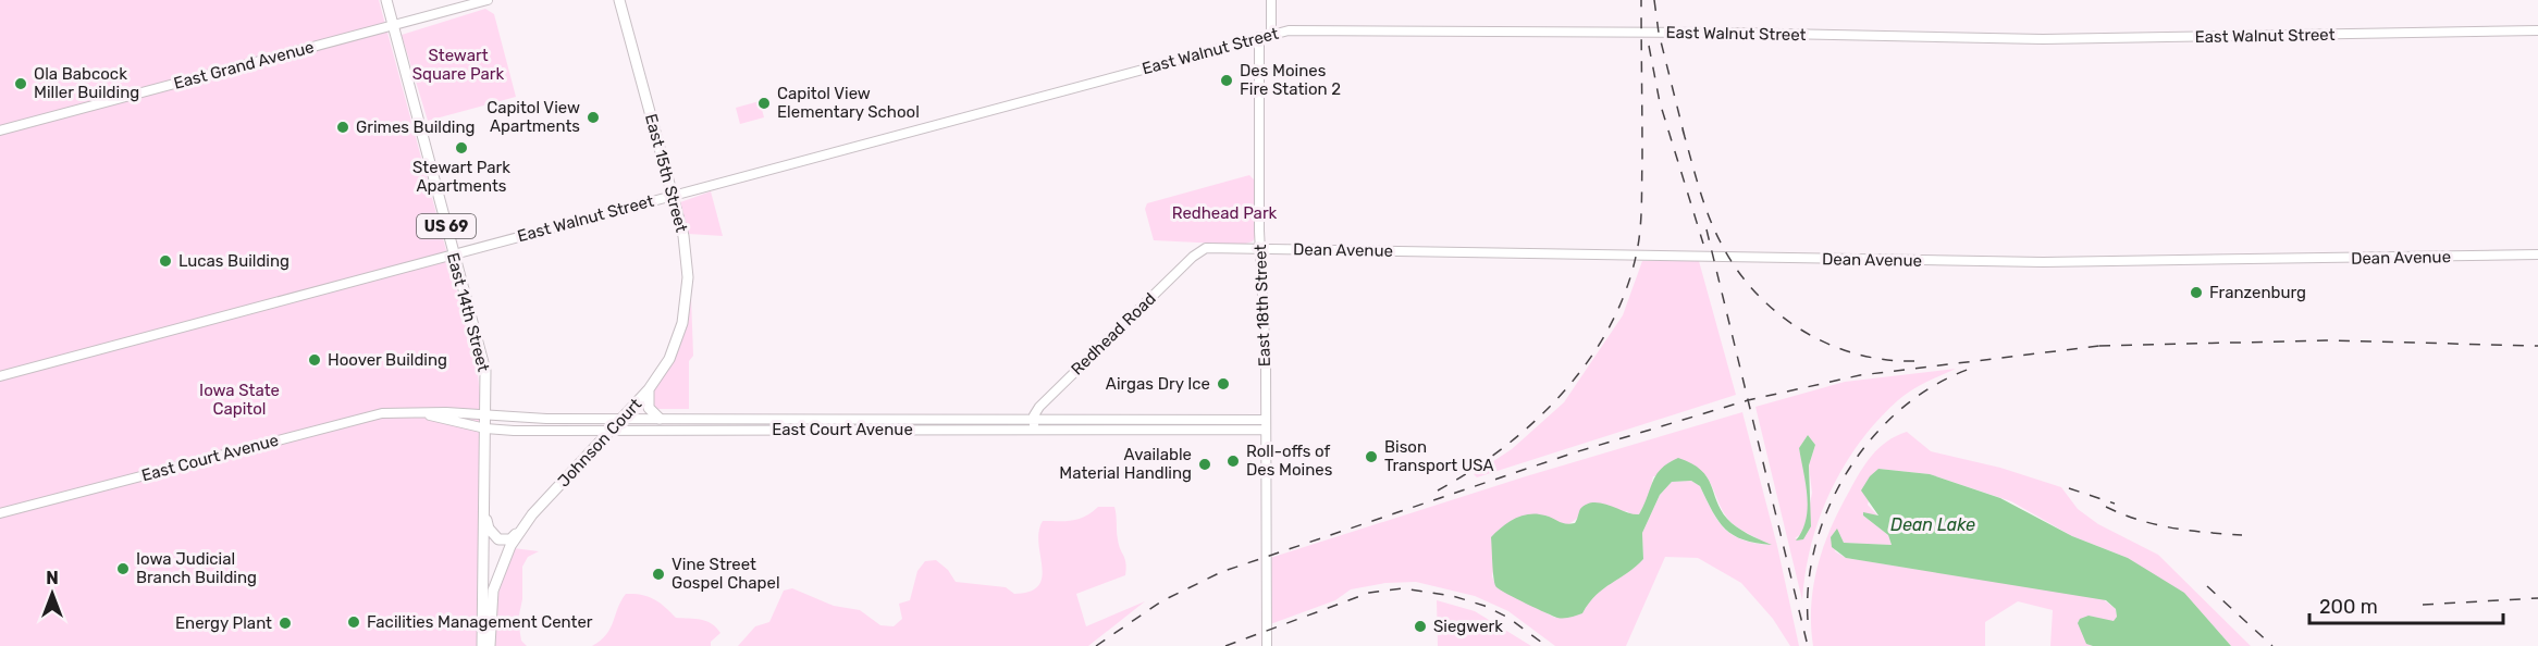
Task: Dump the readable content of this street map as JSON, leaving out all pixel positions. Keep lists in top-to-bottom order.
{
  "streets": {
    "main road": [
      "East Grand Avenue",
      "East 15th Street",
      "US 69",
      "East 14th Street",
      "Johnson Court"
    ],
    "street": [
      "East Walnut Street",
      "Dean Avenue",
      "East 18th Street",
      "Redhead Road",
      "East Court Avenue"
    ]
  },
  "crossings": [
    ["East Walnut Street", "East 15th Street"],
    ["East Walnut Street", "East 18th Street"],
    ["East Walnut Street", "East 14th Street"],
    ["East Grand Avenue", "East 14th Street"],
    ["East 15th Street", "Johnson Court"],
    ["US 69", "East 14th Street"],
    ["Dean Avenue", "East 18th Street"],
    ["Dean Avenue", "Redhead Road"],
    ["East 18th Street", "East Court Avenue"],
    ["East 14th Street", "East Court Avenue"],
    ["Redhead Road", "East Court Avenue"],
    ["East Court Avenue", "Johnson Court"]
  ],
  "water": ["Dean Lake"],
  "parks": ["Stewart Square Park", "Redhead Park", "Iowa State Capitol"],
  "places": [
    "Des Moines Fire Station 2",
    "Ola Babcock Miller Building",
    "Capitol View Elementary School",
    "Capitol View Apartments",
    "Grimes Building",
    "Stewart Park Apartments",
    "Lucas Building",
    "Franzenburg",
    "Hoover Building",
    "Airgas Dry Ice",
    "Bison Transport USA",
    "Roll-offs of Des Moines",
    "Available Material Handling",
    "Iowa Judicial Branch Building",
    "Vine Street Gospel Chapel",
    "Facilities Management Center",
    "Energy Plant",
    "Siegwerk"
  ],
  "scale_bar": "200 m",
  "north": "top"
}
